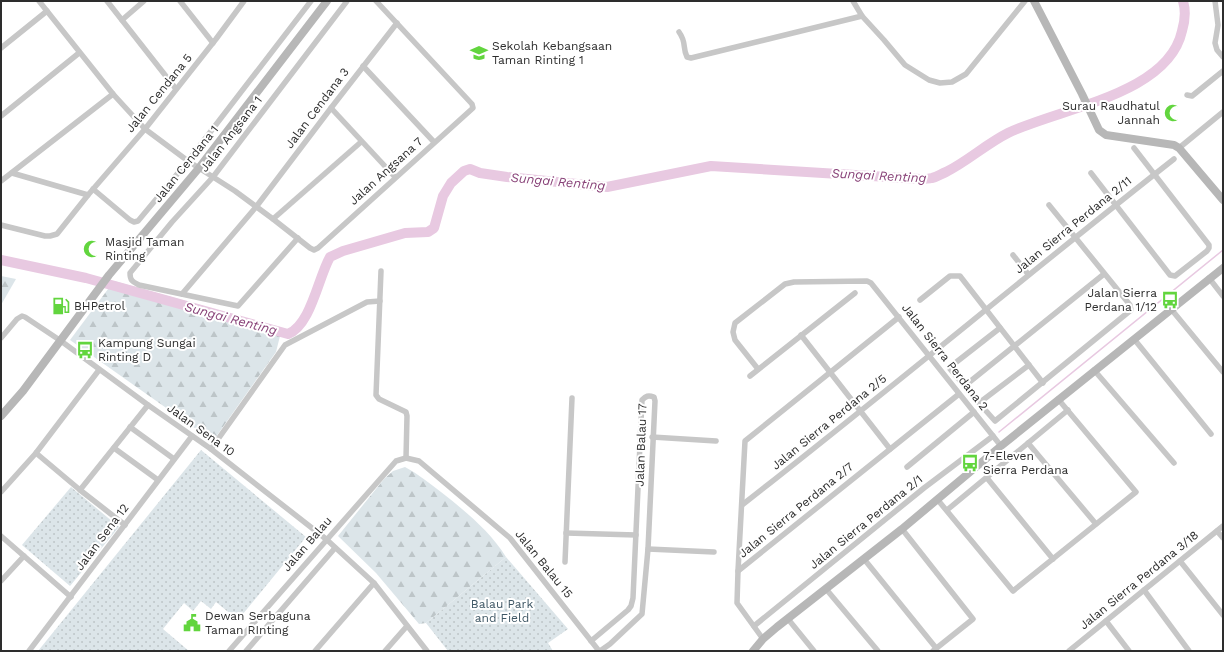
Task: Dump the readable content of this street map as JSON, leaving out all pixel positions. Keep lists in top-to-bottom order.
{
  "streets": {
    "street": [
      "Jalan Cendana 5",
      "Jalan Cendana 3",
      "Jalan Angsana 1",
      "Jalan Cendana 1",
      "Jalan Angsana 7",
      "Jalan Sierra Perdana 2/11",
      "Jalan Sierra Perdana 2",
      "Jalan Sierra Perdana 2/5",
      "Jalan Sena 10",
      "Jalan Balau 17",
      "Jalan Sierra Perdana 2/7",
      "Jalan Sierra Perdana 2/1",
      "Jalan Sena 12",
      "Jalan Balau",
      "Jalan Balau 15",
      "Jalan Sierra Perdana 3/18"
    ]
  },
  "crossings": [
    ["Jalan Cendana 5", "Jalan Cendana 1"],
    ["Jalan Cendana 3", "Jalan Angsana 1"],
    ["Jalan Cendana 3", "Jalan Angsana 7"],
    ["Jalan Cendana 1", "Jalan Sena 10"],
    ["Jalan Sierra Perdana 2/11", "Jalan Sierra Perdana 2"],
    ["Jalan Sierra Perdana 2/11", "Jalan Sierra Perdana 2/5"],
    ["Jalan Sierra Perdana 2", "Jalan Sierra Perdana 2/5"],
    ["Jalan Sierra Perdana 2", "Jalan Sierra Perdana 2/7"],
    ["Jalan Sierra Perdana 2", "Jalan Sierra Perdana 2/1"],
    ["Jalan Sena 10", "Jalan Sena 12"],
    ["Jalan Sena 10", "Jalan Balau"],
    ["Jalan Balau 17", "Jalan Balau 15"],
    ["Jalan Sierra Perdana 2/7", "Jalan Sierra Perdana 2/1"],
    ["Jalan Balau", "Jalan Balau 15"]
  ],
  "water": ["Sungai Renting"],
  "parks": ["Balau Park and Field"],
  "places": {
    "school or university": ["Sekolah Kebangsaan Taman Rinting 1"],
    "mosque": ["Surau Raudhatul Jannah", "Masjid Taman Rinting"],
    "bus stop": ["Jalan Sierra Perdana 1/12", "Kampung Sungai Rinting D", "7-Eleven Sierra Perdana"],
    "fuel station": ["BHPetrol"],
    "public building": ["Dewan Serbaguna Taman RInting"]
  }
}
